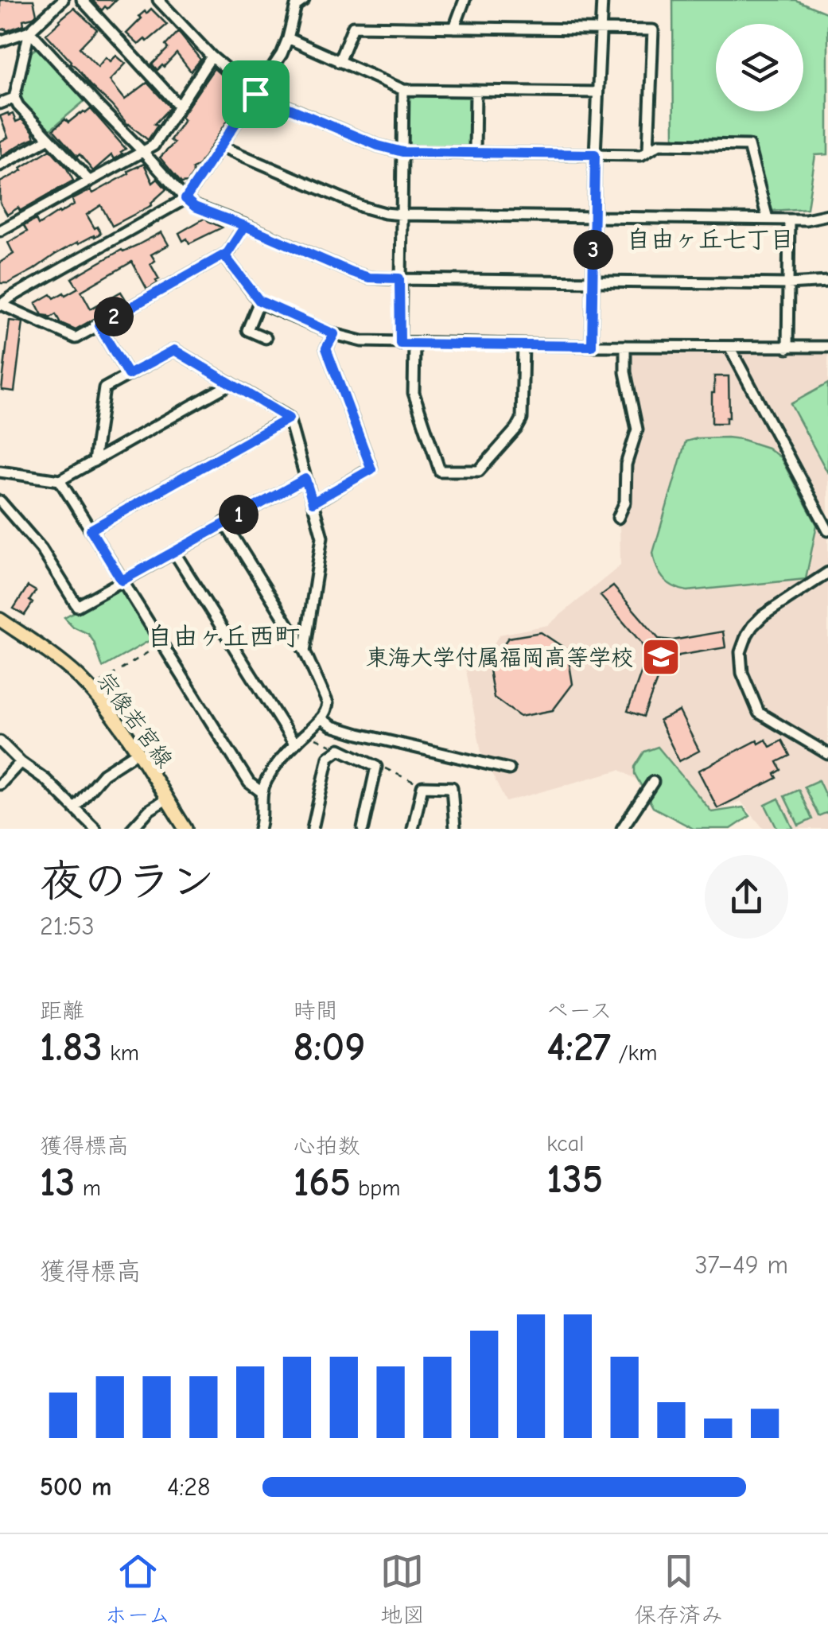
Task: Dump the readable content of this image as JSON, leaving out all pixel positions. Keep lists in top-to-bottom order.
{
  "streets": {
    "main road": ["宗像若宮線"]
  },
  "districts": ["自由ヶ丘七丁目", "自由ヶ丘西町"],
  "places": {
    "school or university": ["東海大学付属福岡高等学校"]
  },
  "page": {
    "pins": ["3", "2", "1"],
    "heading": ["夜のラン", "21:53"],
    "stats": [
      ["距離", "1.83 km"],
      ["時間", "8:09"],
      ["ペース", "4:27 /km"],
      ["獲得標高", "13 m"],
      ["心拍数", "165 bpm"],
      ["kcal", "135"]
    ],
    "chart": ["獲得標高", "37–49 m"],
    "list": [
      {
        "name": "500 m",
        "note": "4:28"
      }
    ],
    "tabs": ["ホーム", "地図", "保存済み"]
  }
}
